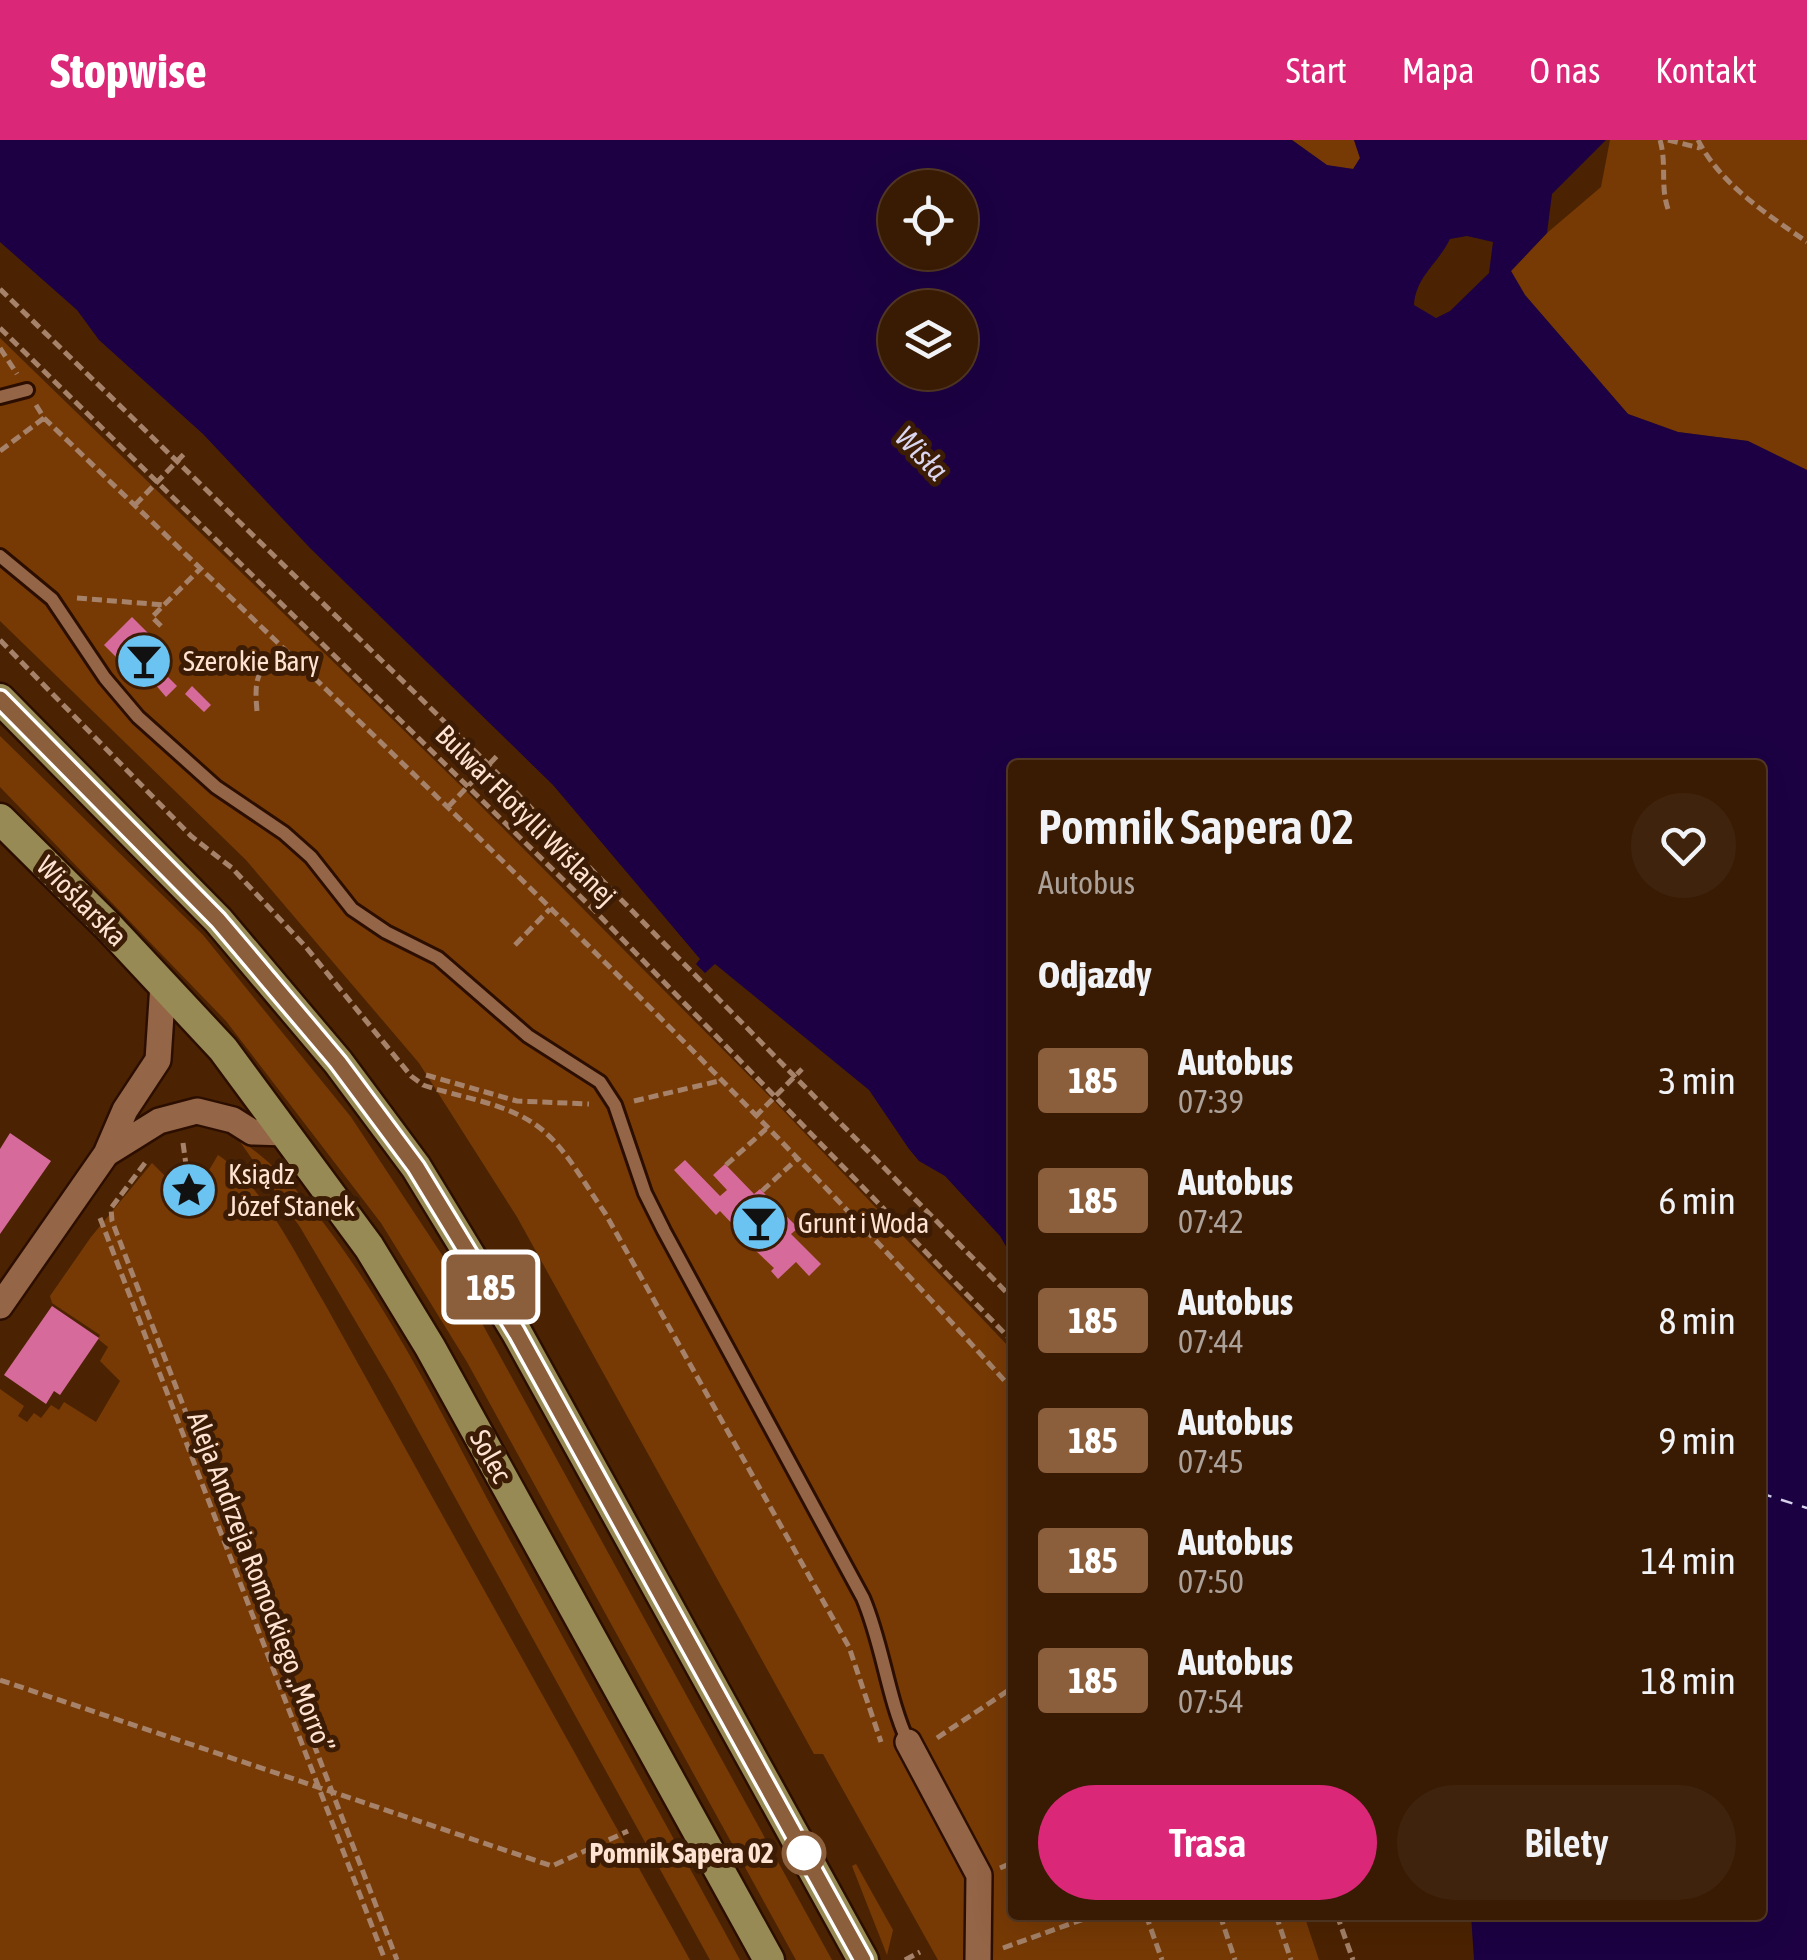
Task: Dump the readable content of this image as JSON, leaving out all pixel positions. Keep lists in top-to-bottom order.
{
  "streets": {
    "main road": ["Wioślarska", "Solec"],
    "path": ["Bulwar Flotylli Wiślanej", "Aleja Andrzeja Romockiego „Morro”"]
  },
  "crossings": [
    ["Wioślarska", "Solec"]
  ],
  "water": ["Wisła"],
  "places": {
    "bar": ["Szerokie Bary", "Grunt i Woda"],
    "place": ["Ksiądz Józef Stanek"],
    "other": ["Pomnik Sapera 02"]
  },
  "lines": ["bus line 185"],
  "page": {
    "header": "Stopwise",
    "nav": [
      "Start",
      "Mapa",
      "O nas",
      "Kontakt"
    ],
    "on_map": "185",
    "heading": [
      ["Pomnik Sapera 02", "Autobus"],
      "Odjazdy"
    ],
    "list": [
      {
        "mark": "185",
        "name": "Autobus",
        "note": "07:39",
        "value": "3 min"
      },
      {
        "mark": "185",
        "name": "Autobus",
        "note": "07:42",
        "value": "6 min"
      },
      {
        "mark": "185",
        "name": "Autobus",
        "note": "07:44",
        "value": "8 min"
      },
      {
        "mark": "185",
        "name": "Autobus",
        "note": "07:45",
        "value": "9 min"
      },
      {
        "mark": "185",
        "name": "Autobus",
        "note": "07:50",
        "value": "14 min"
      },
      {
        "mark": "185",
        "name": "Autobus",
        "note": "07:54",
        "value": "18 min"
      }
    ],
    "buttons": ["Trasa", "Bilety"]
  }
}
